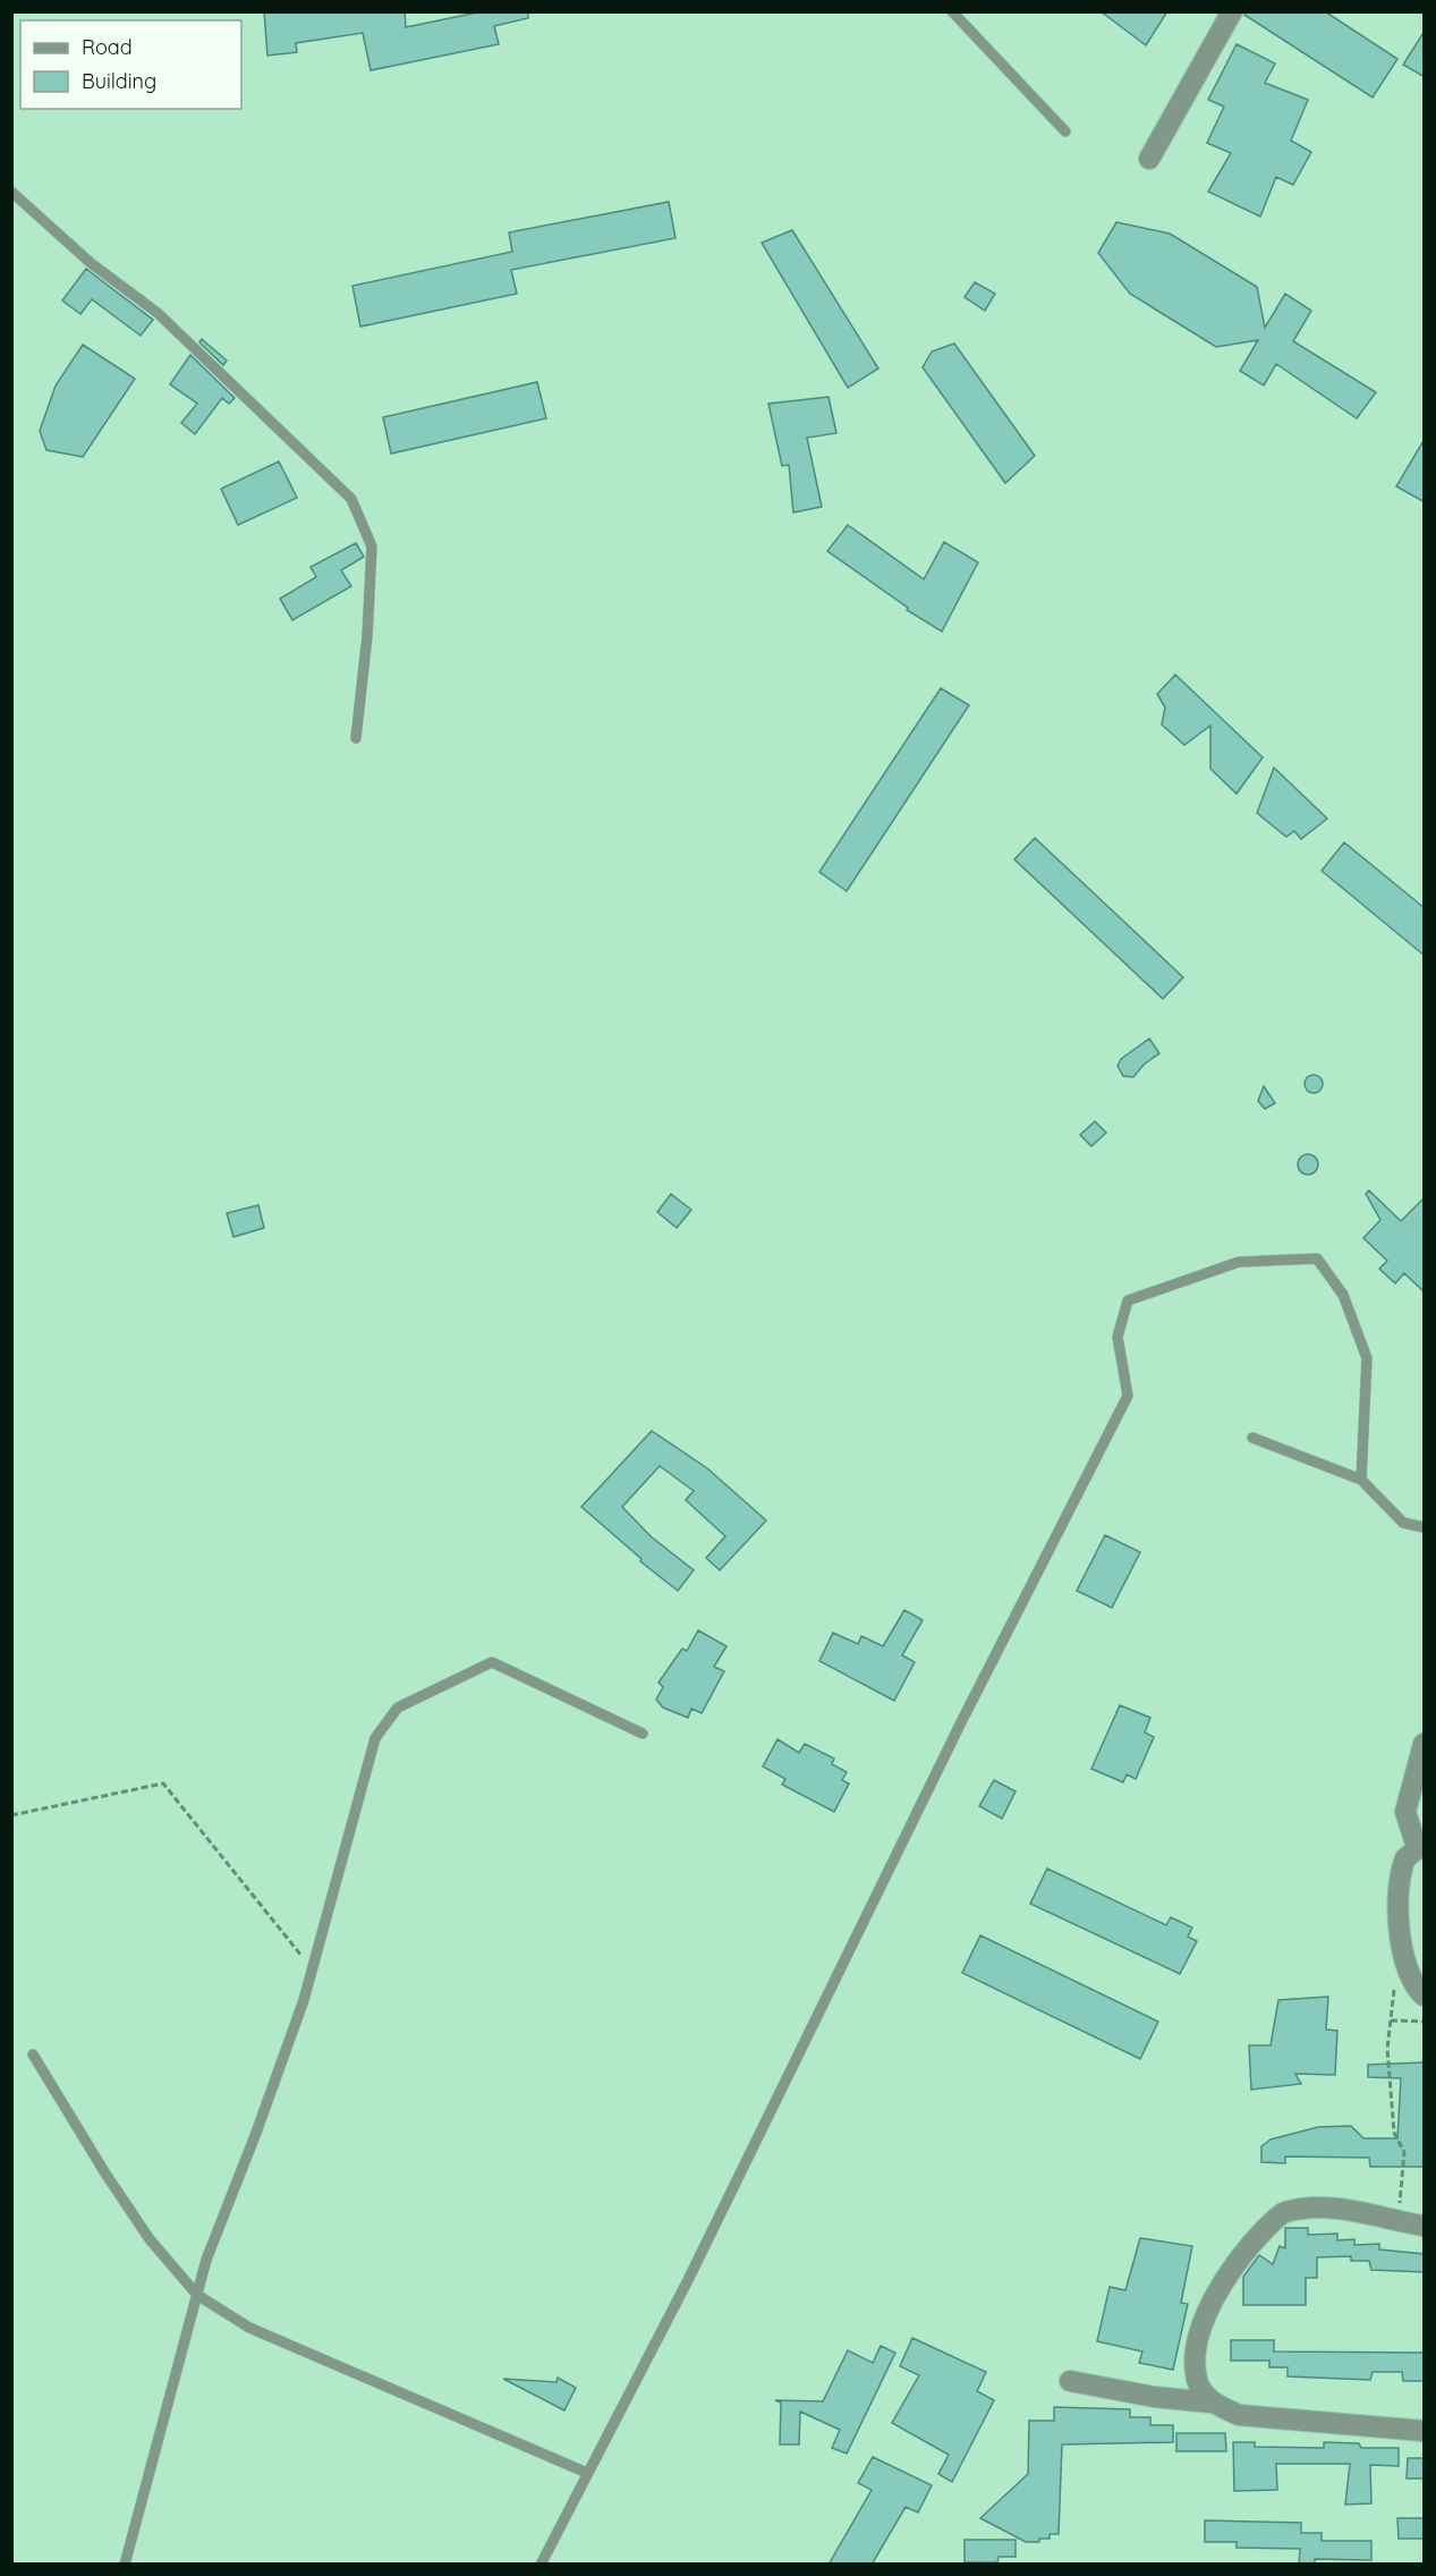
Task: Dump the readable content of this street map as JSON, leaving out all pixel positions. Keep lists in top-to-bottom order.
{
  "legend": ["Road", "Building"]
}
